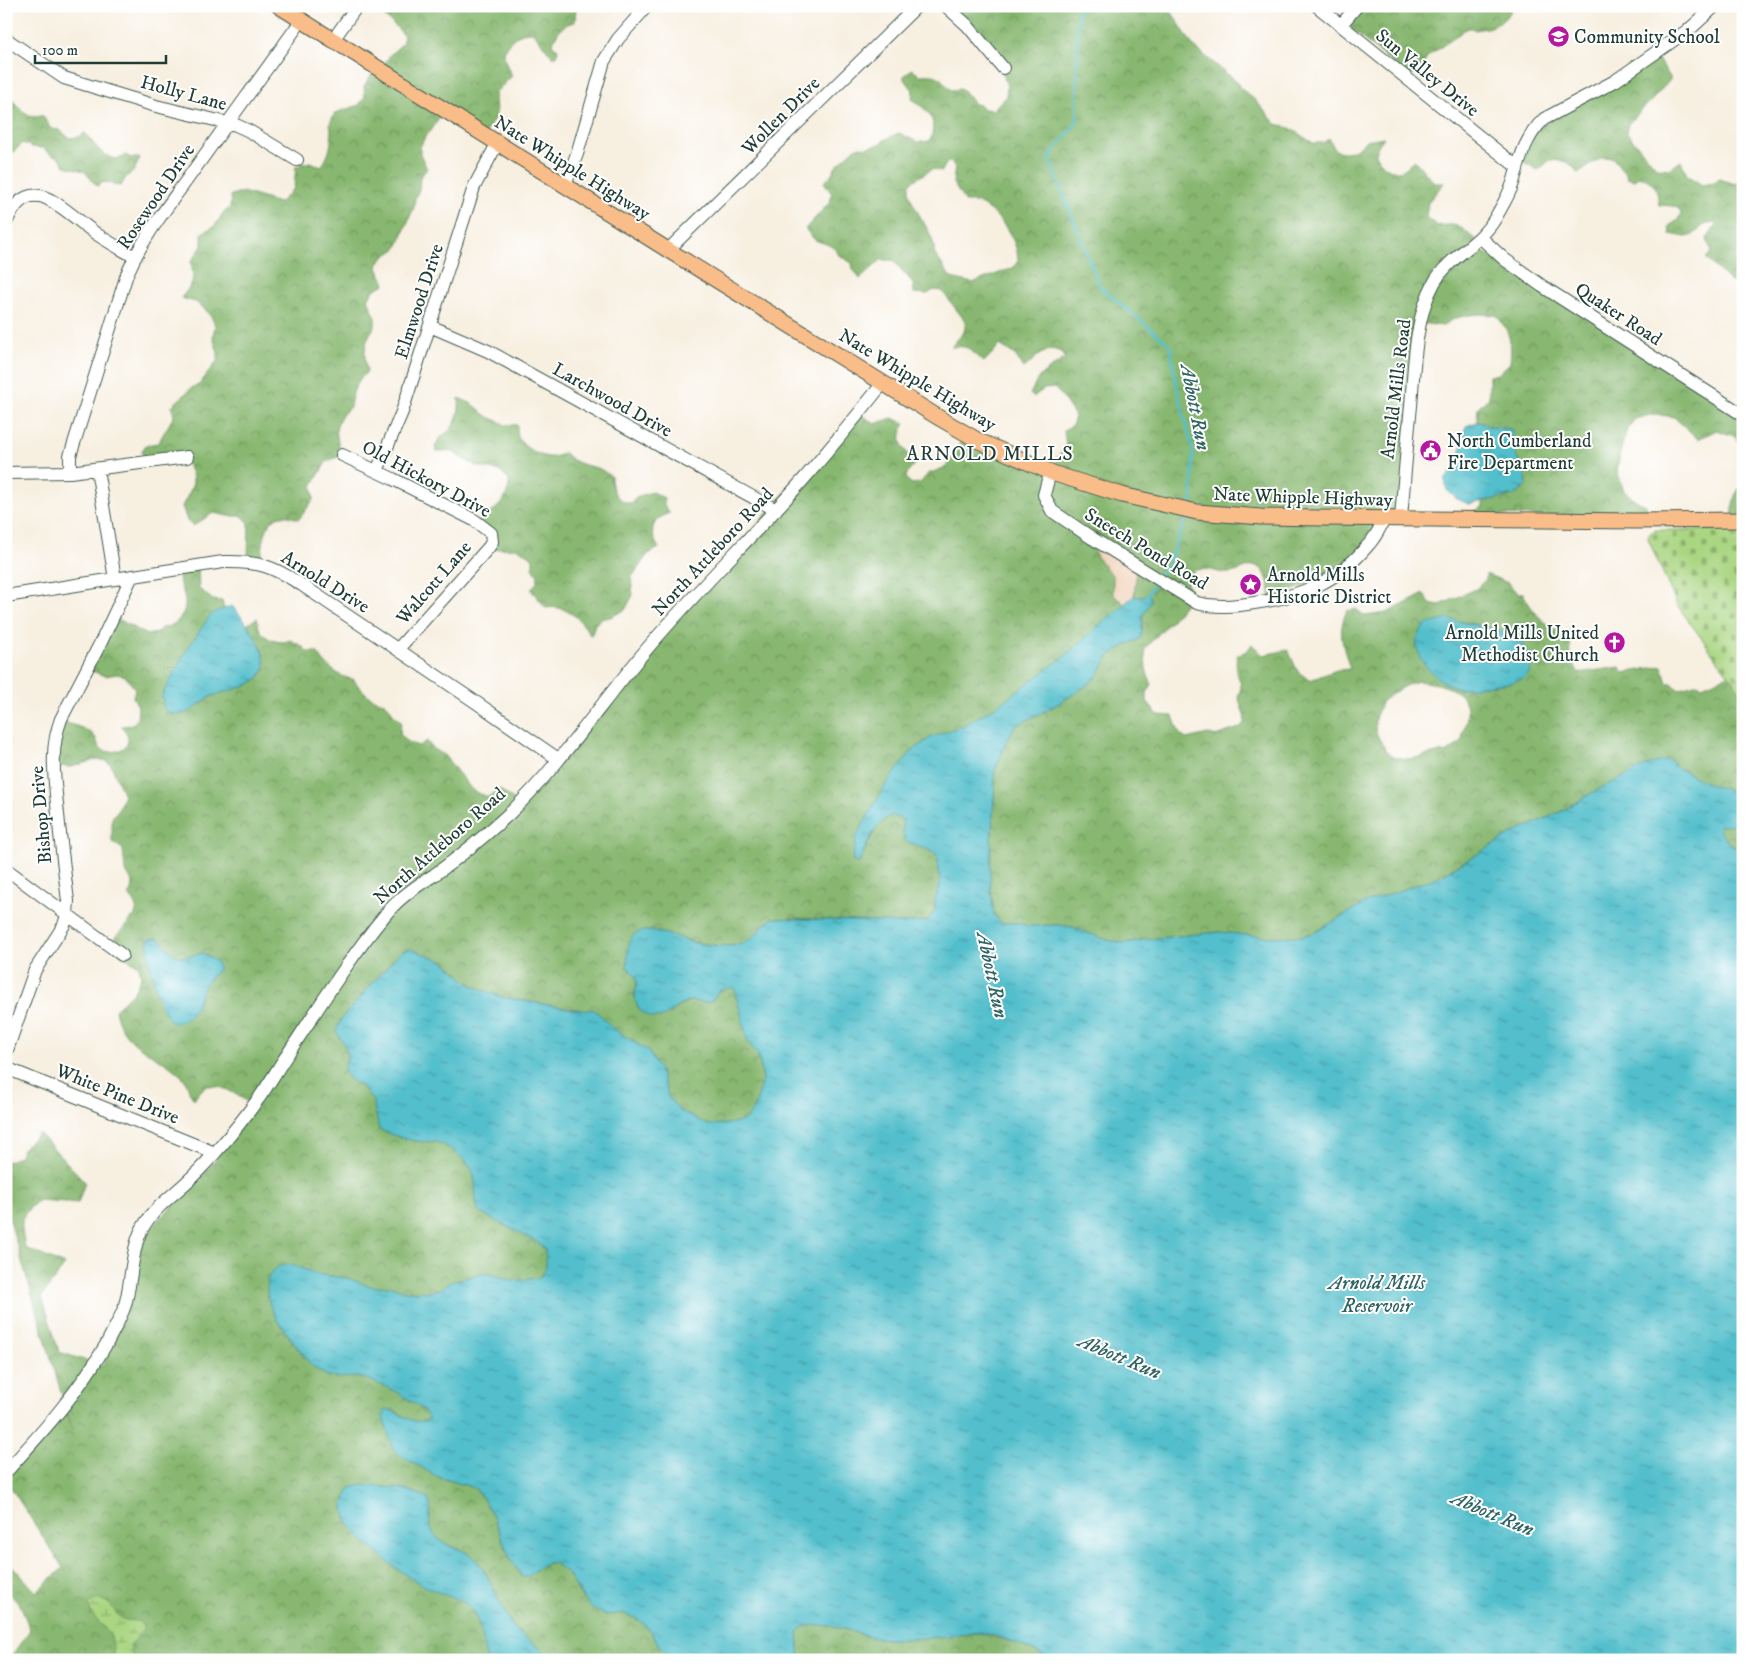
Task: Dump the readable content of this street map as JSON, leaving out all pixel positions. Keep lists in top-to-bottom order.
{
  "streets": {
    "main road": ["Nate Whipple Highway"],
    "street": [
      "Sun Valley Drive",
      "Holly Lane",
      "Wollen Drive",
      "Rosewood Drive",
      "Elmwood Drive",
      "Quaker Road",
      "Arnold Mills Road",
      "Larchwood Drive",
      "Old Hickory Drive",
      "Sneech Pond Road",
      "North Attleboro Road",
      "Arnold Drive",
      "Walcott Lane",
      "Bishop Drive",
      "White Pine Drive"
    ]
  },
  "crossings": [
    ["Sun Valley Drive", "Arnold Mills Road"],
    ["Holly Lane", "Rosewood Drive"],
    ["Wollen Drive", "Nate Whipple Highway"],
    ["Nate Whipple Highway", "Rosewood Drive"],
    ["Nate Whipple Highway", "Elmwood Drive"],
    ["Nate Whipple Highway", "Arnold Mills Road"],
    ["Nate Whipple Highway", "Sneech Pond Road"],
    ["Nate Whipple Highway", "North Attleboro Road"],
    ["Elmwood Drive", "Larchwood Drive"],
    ["Elmwood Drive", "Old Hickory Drive"],
    ["Quaker Road", "Arnold Mills Road"],
    ["Larchwood Drive", "North Attleboro Road"],
    ["Old Hickory Drive", "Walcott Lane"],
    ["North Attleboro Road", "Arnold Drive"],
    ["North Attleboro Road", "White Pine Drive"],
    ["Arnold Drive", "Walcott Lane"],
    ["Arnold Drive", "Bishop Drive"]
  ],
  "districts": ["ARNOLD MILLS"],
  "water": ["Abbott Run", "Arnold Mills Reservoir"],
  "places": {
    "school or university": ["Community School"],
    "public building": ["North Cumberland Fire Department"],
    "place": ["Arnold Mills Historic District"],
    "church": ["Arnold Mills United Methodist Church"]
  },
  "scale_bar": "100 m"
}
